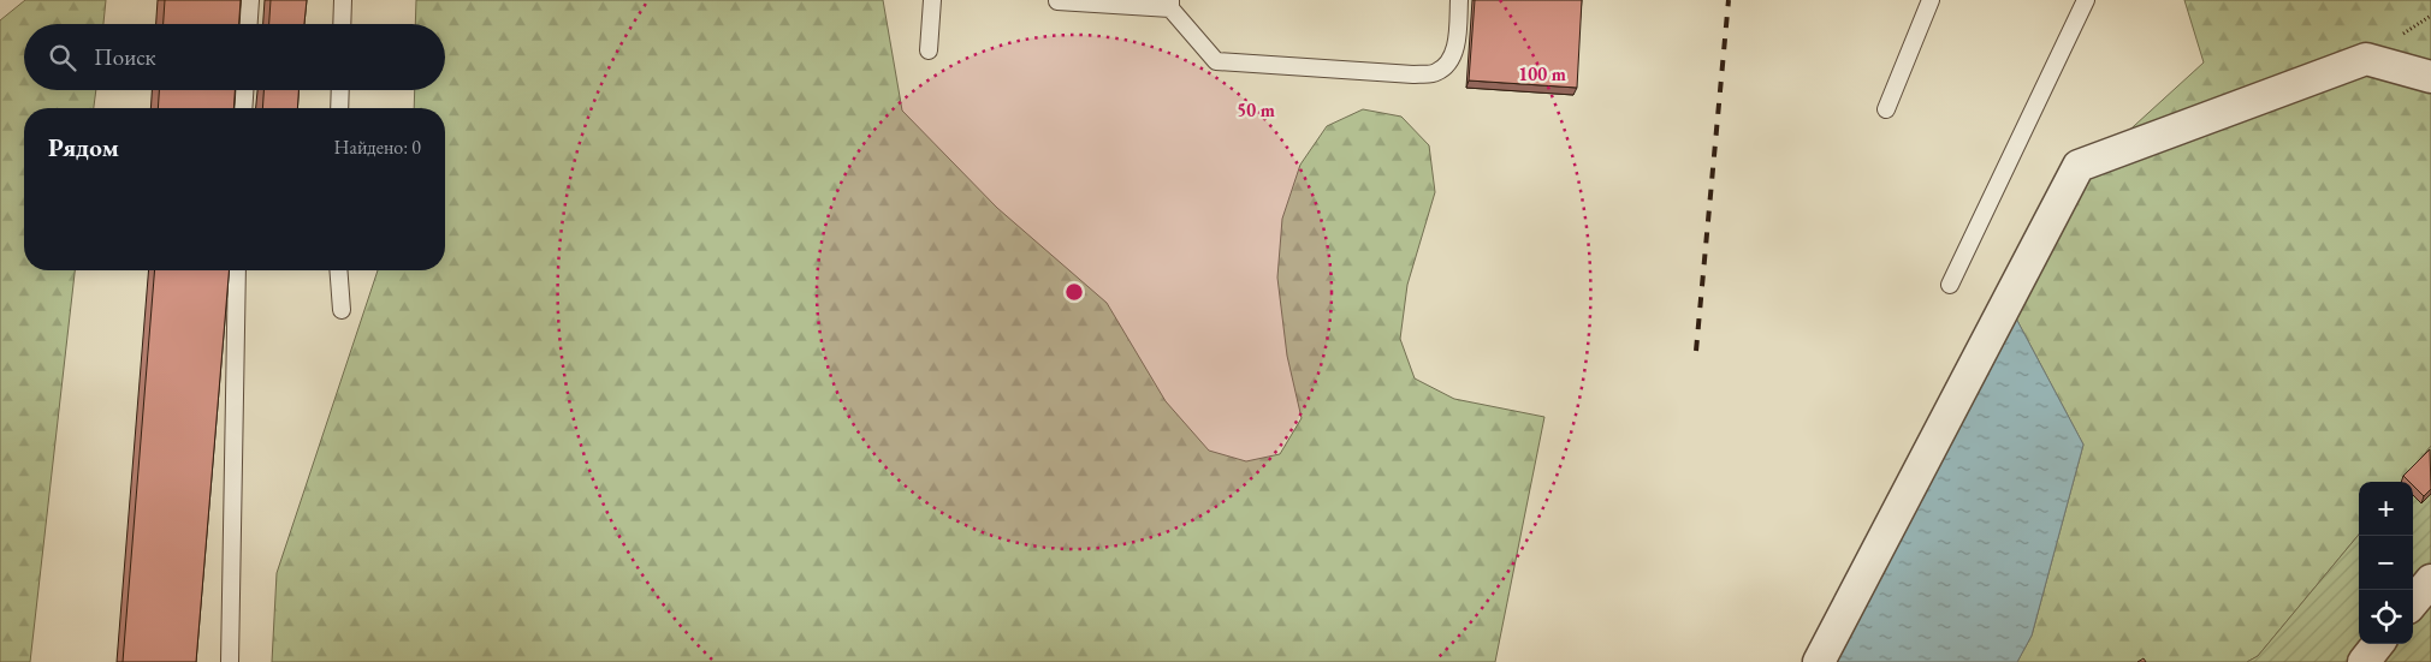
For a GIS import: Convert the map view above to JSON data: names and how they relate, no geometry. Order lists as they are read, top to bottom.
{
  "page": {
    "search": "Поиск",
    "heading": ["Рядом", "Найдено: 0"],
    "map_buttons": ["+", "−"]
  },
  "rings": ["100 m", "50 m"]
}
